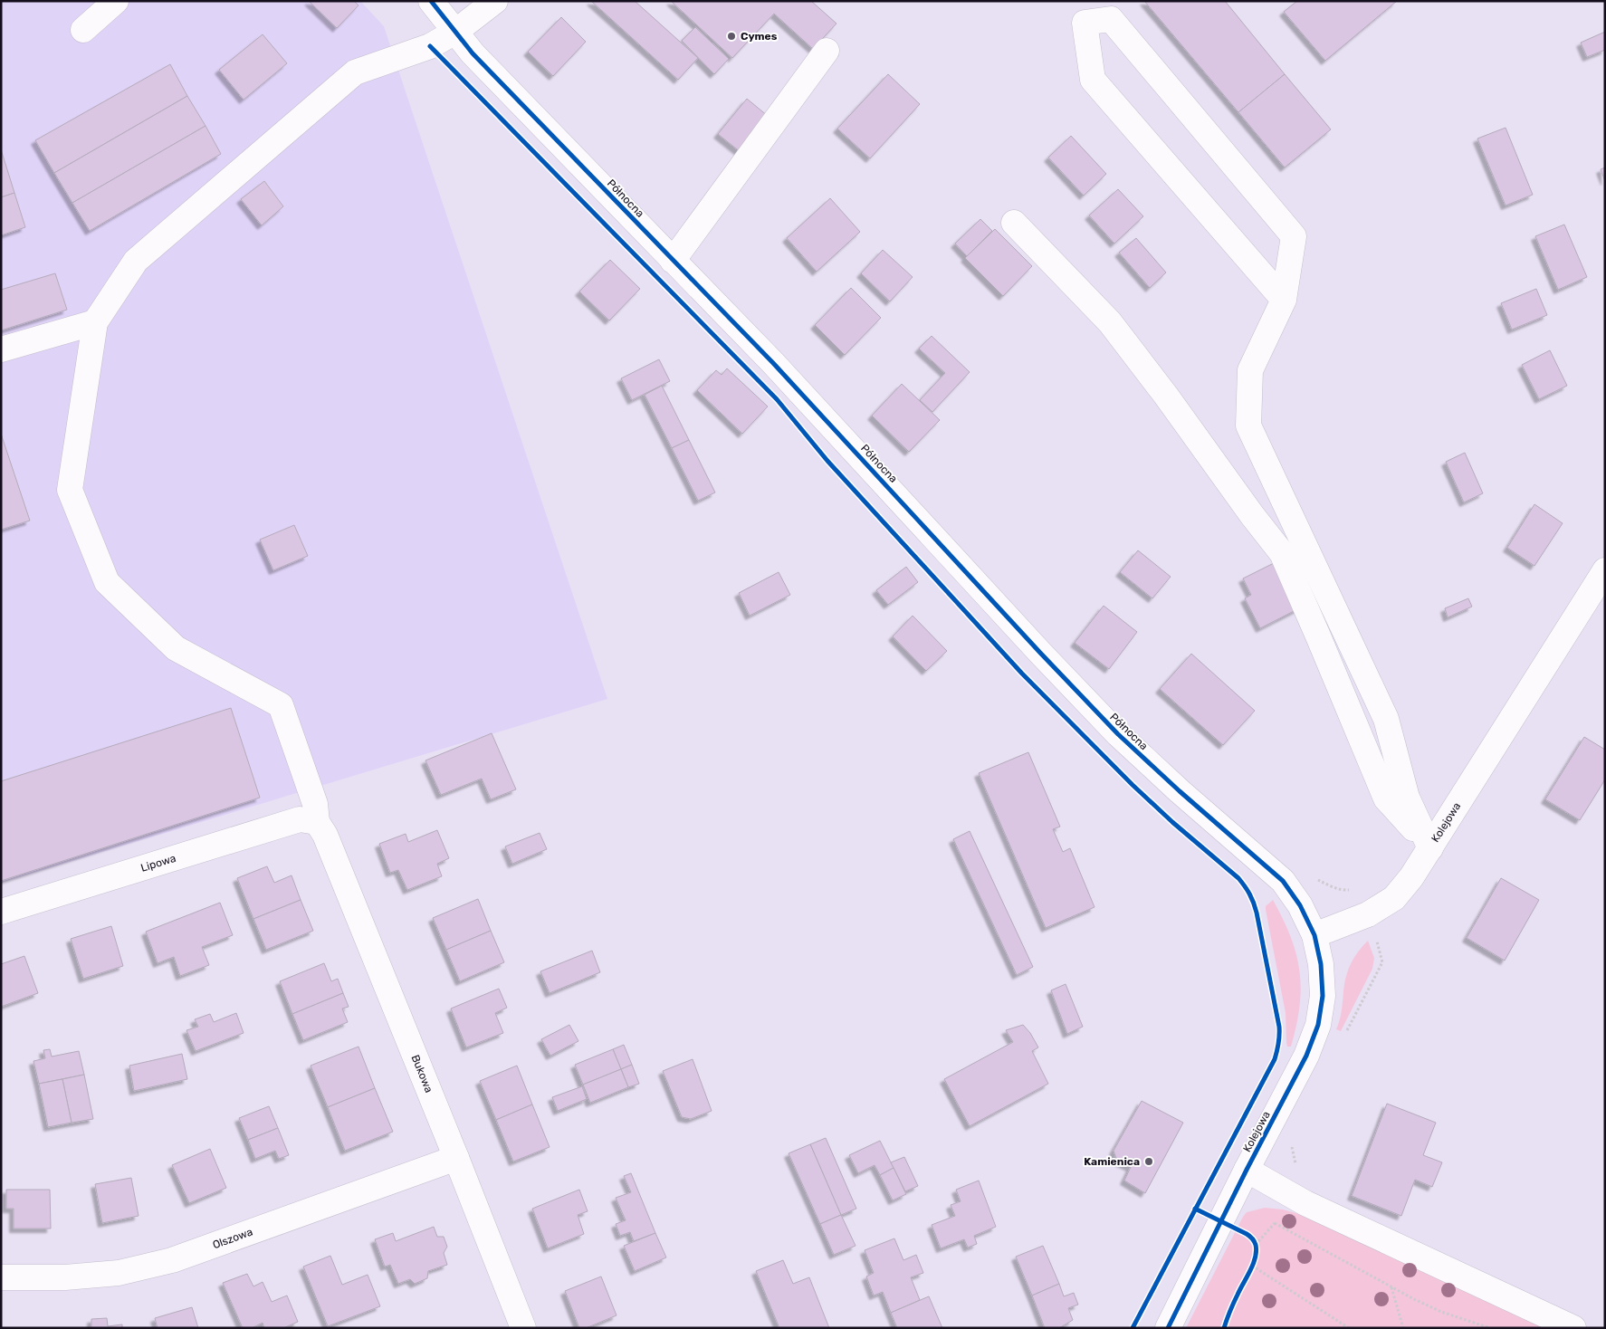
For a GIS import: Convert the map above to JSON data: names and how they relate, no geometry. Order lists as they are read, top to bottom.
{
  "streets": {
    "street": [
      "Północna",
      "Kolejowa",
      "Lipowa",
      "Bukowa",
      "Olszowa"
    ]
  },
  "crossings": [
    ["Północna", "Kolejowa"],
    ["Lipowa", "Bukowa"],
    ["Bukowa", "Olszowa"]
  ],
  "places": ["Cymes", "Kamienica"]
}
